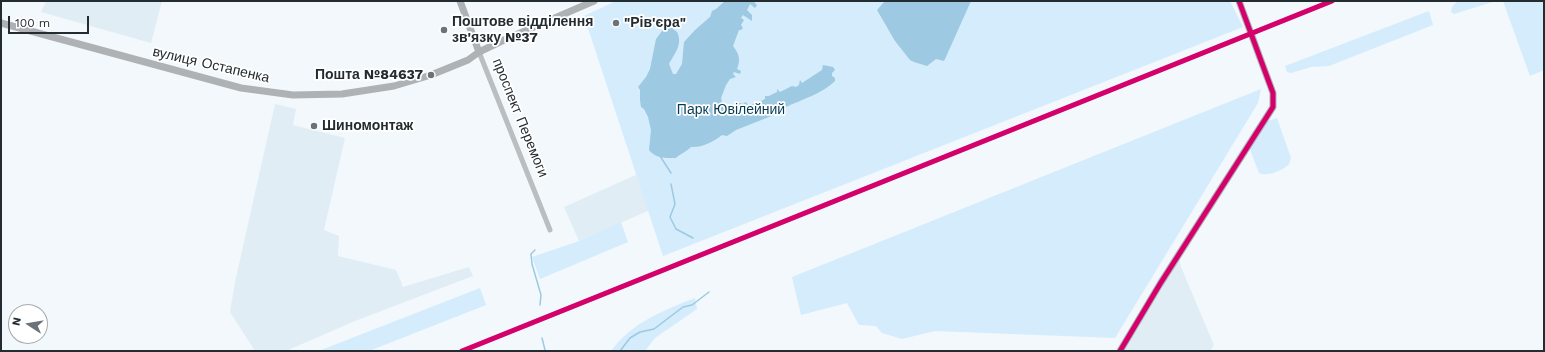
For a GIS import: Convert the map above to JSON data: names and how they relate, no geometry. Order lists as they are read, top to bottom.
{
  "streets": {
    "main road": ["вулиця Остапенка", "проспект Перемоги"]
  },
  "crossings": [
    ["вулиця Остапенка", "проспект Перемоги"]
  ],
  "parks": ["Парк Ювілейний"],
  "places": [
    "\"Рів'єра\"",
    "Поштове відділення зв'язку №37",
    "Пошта №84637",
    "Шиномонтаж"
  ],
  "scale_bar": "100 m",
  "north": "left"
}
